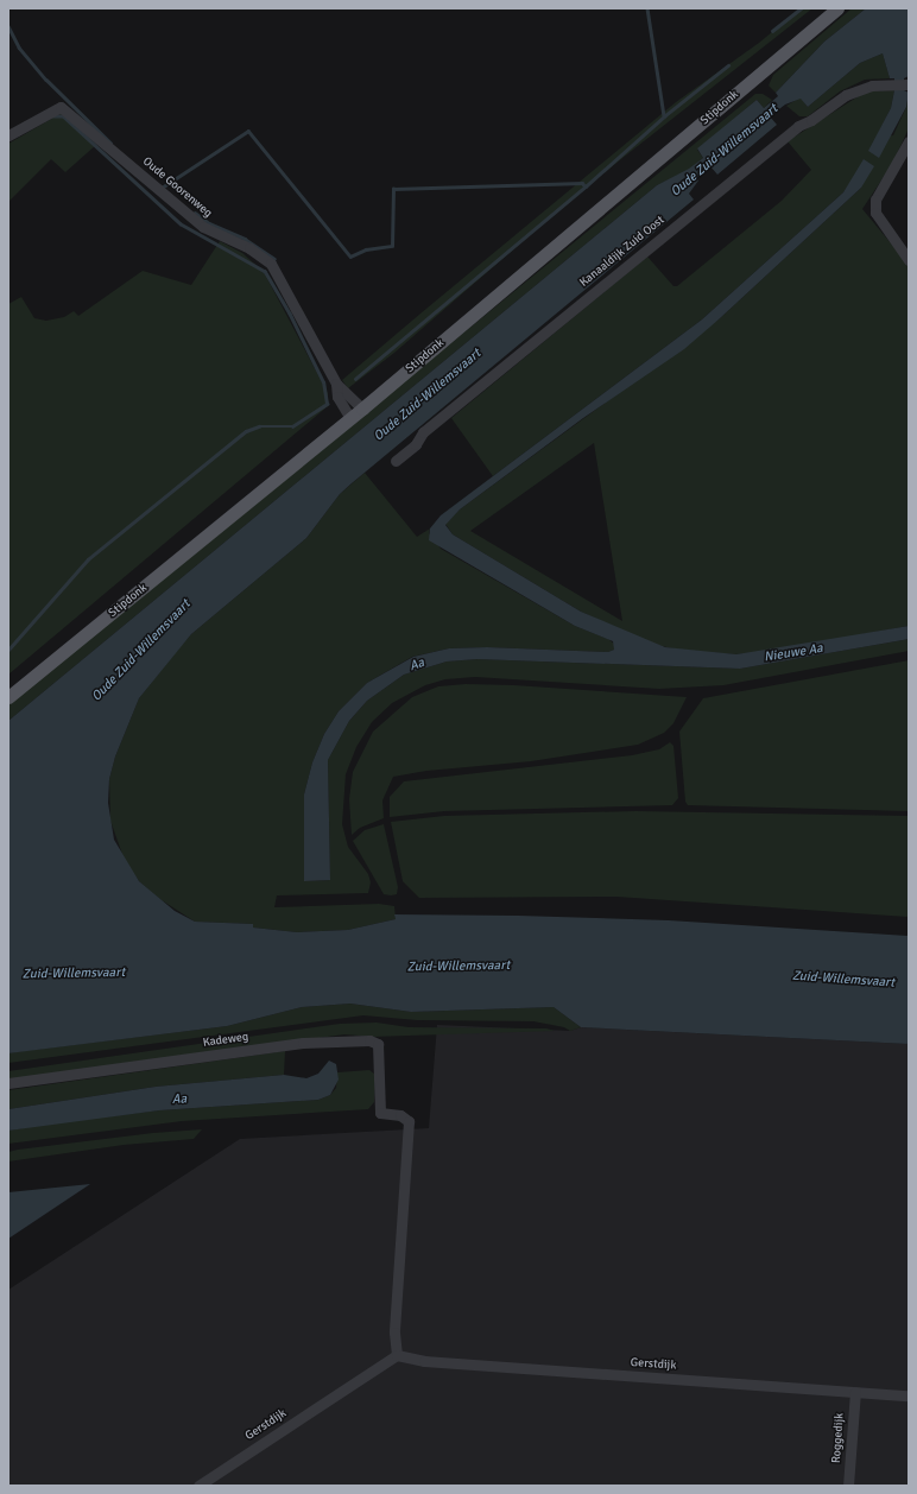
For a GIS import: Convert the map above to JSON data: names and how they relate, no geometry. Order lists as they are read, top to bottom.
{
  "streets": {
    "main road": ["Stipdonk"],
    "street": [
      "Oude Goorenweg",
      "Kanaaldijk Zuid Oost",
      "Kadeweg",
      "Gerstdijk",
      "Roggedijk"
    ]
  },
  "crossings": [
    ["Stipdonk", "Oude Goorenweg"],
    ["Kadeweg", "Gerstdijk"],
    ["Gerstdijk", "Roggedijk"]
  ],
  "water": [
    "Oude Zuid-Willemsvaart",
    "Nieuwe Aa",
    "Aa",
    "Zuid-Willemsvaart"
  ]
}
